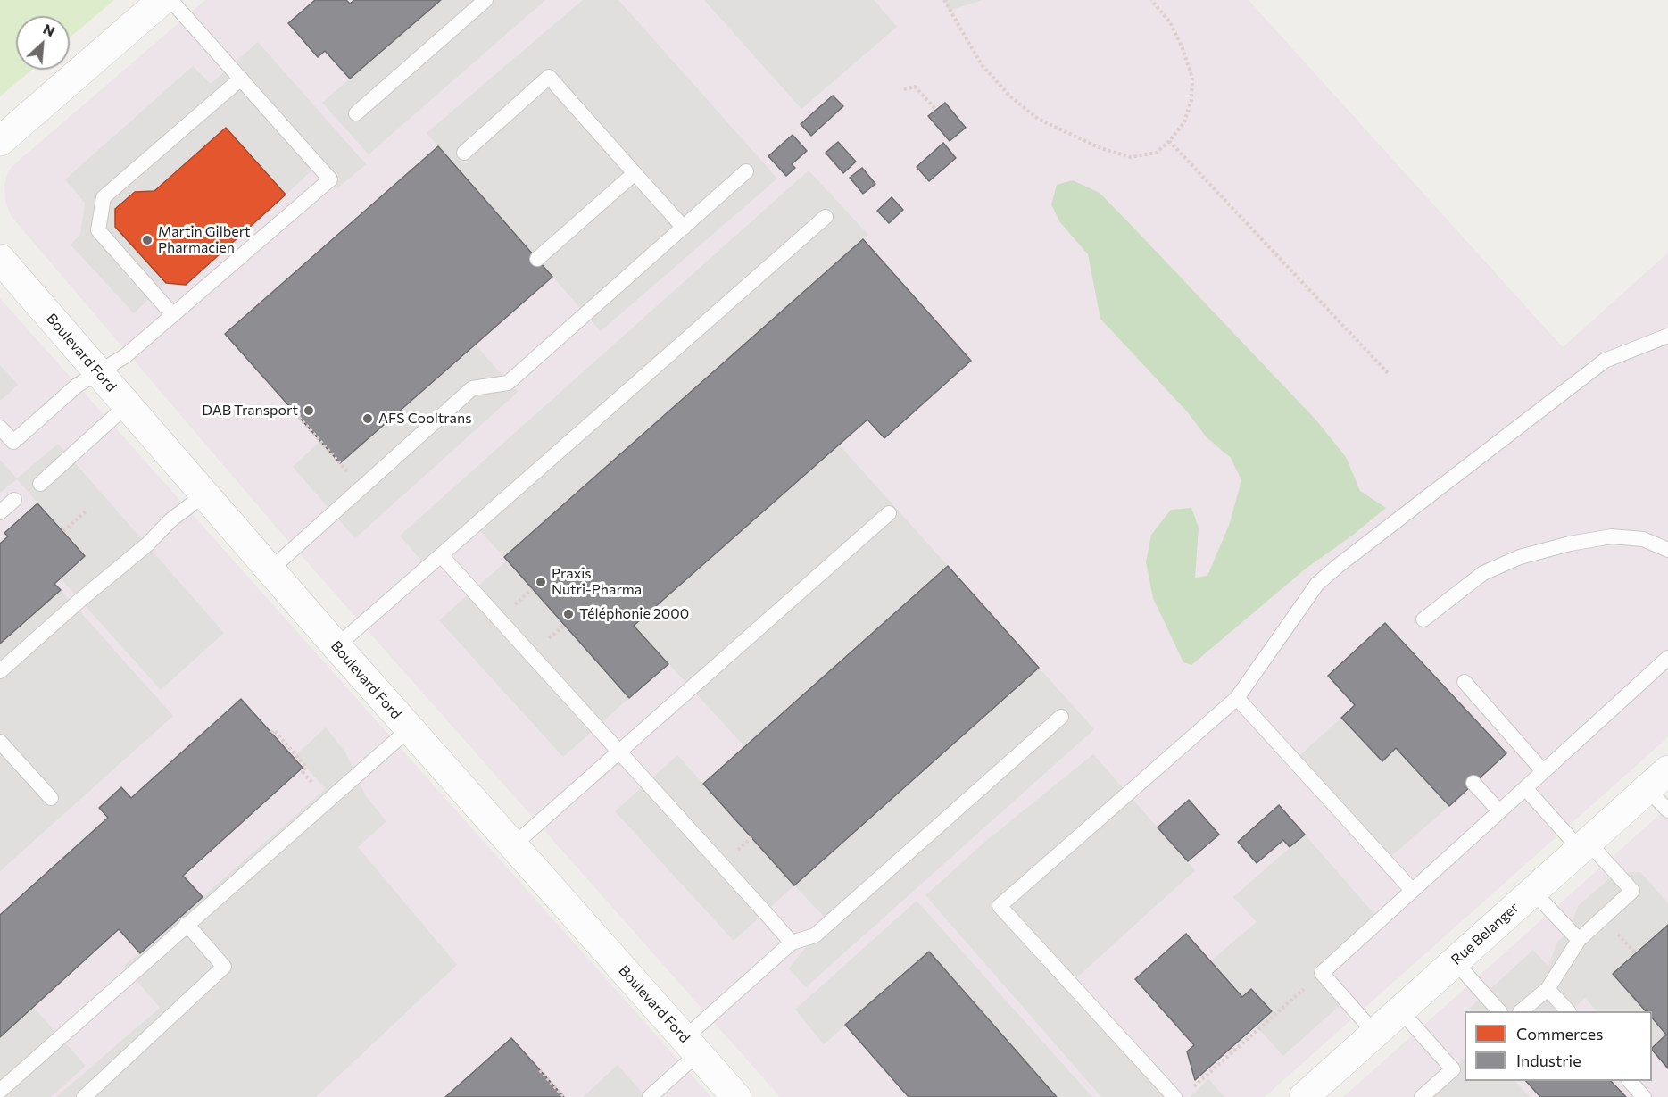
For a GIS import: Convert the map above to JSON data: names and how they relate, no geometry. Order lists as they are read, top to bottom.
{
  "streets": {
    "street": ["Boulevard Ford", "Rue Bélanger"]
  },
  "places": [
    "Martin Gilbert Pharmacien",
    "DAB Transport",
    "AFS Cooltrans",
    "Praxis Nutri-Pharma",
    "Téléphonie 2000"
  ],
  "legend": ["Commerces", "Industrie"],
  "north": "top right"
}
